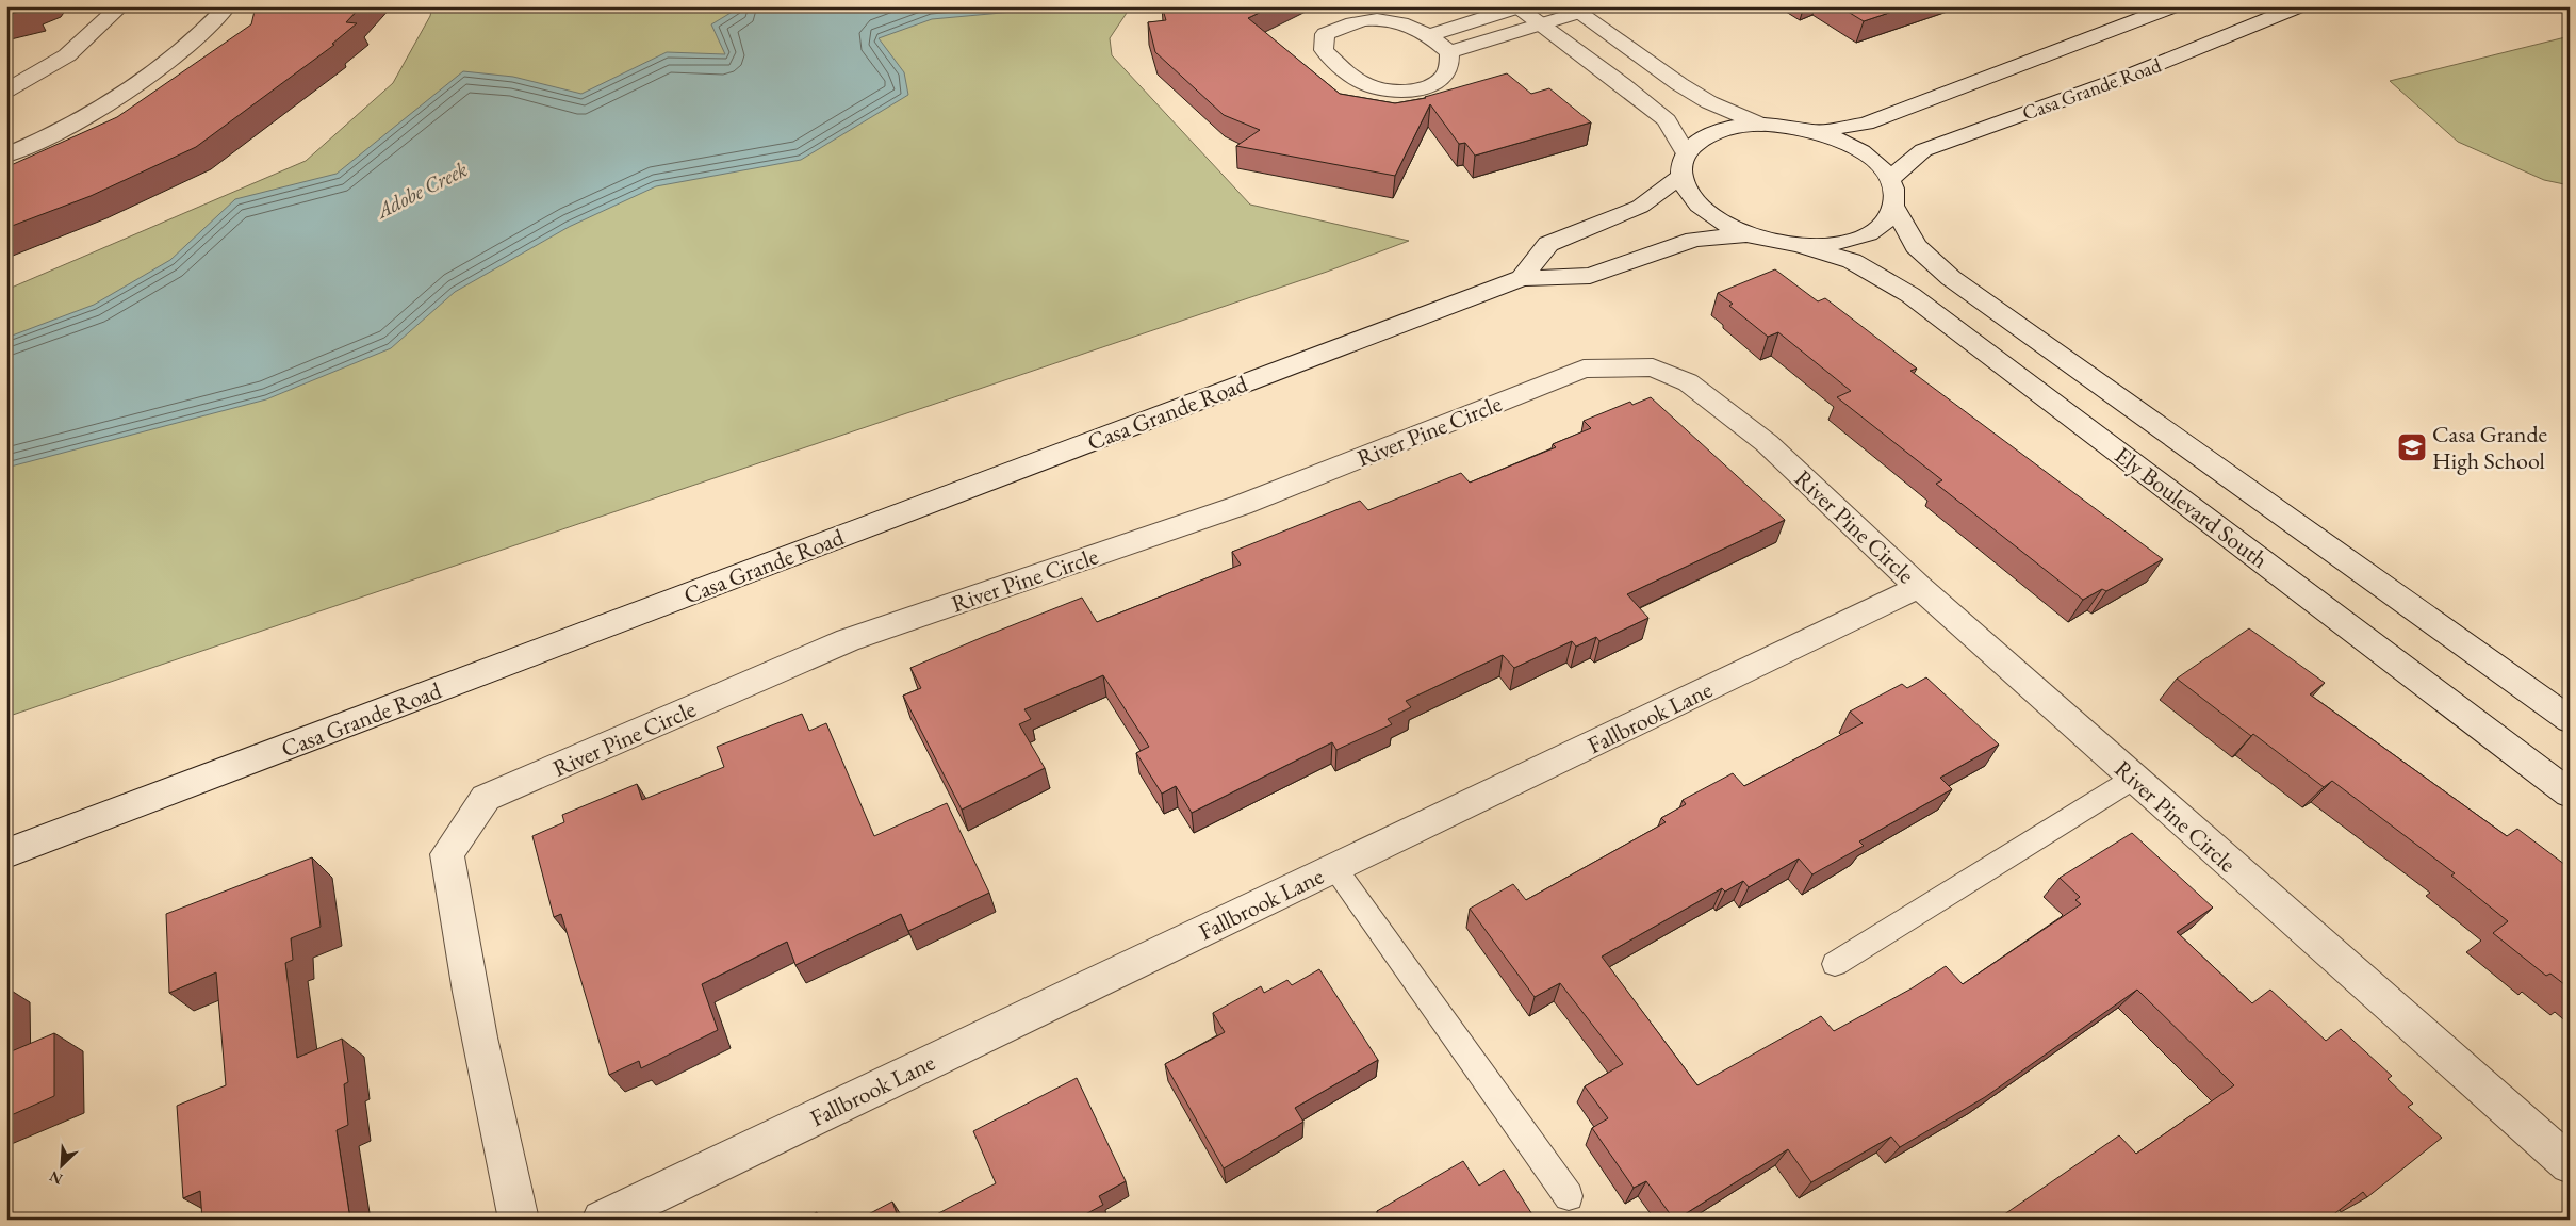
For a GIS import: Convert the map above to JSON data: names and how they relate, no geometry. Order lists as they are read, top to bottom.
{
  "streets": {
    "main road": [
      "Casa Grande Road",
      "River Pine Circle",
      "Ely Boulevard South",
      "Fallbrook Lane"
    ]
  },
  "crossings": [
    ["River Pine Circle", "Fallbrook Lane"]
  ],
  "water": ["Adobe Creek"],
  "places": {
    "school or university": ["Casa Grande High School"]
  },
  "north": "bottom left"
}
